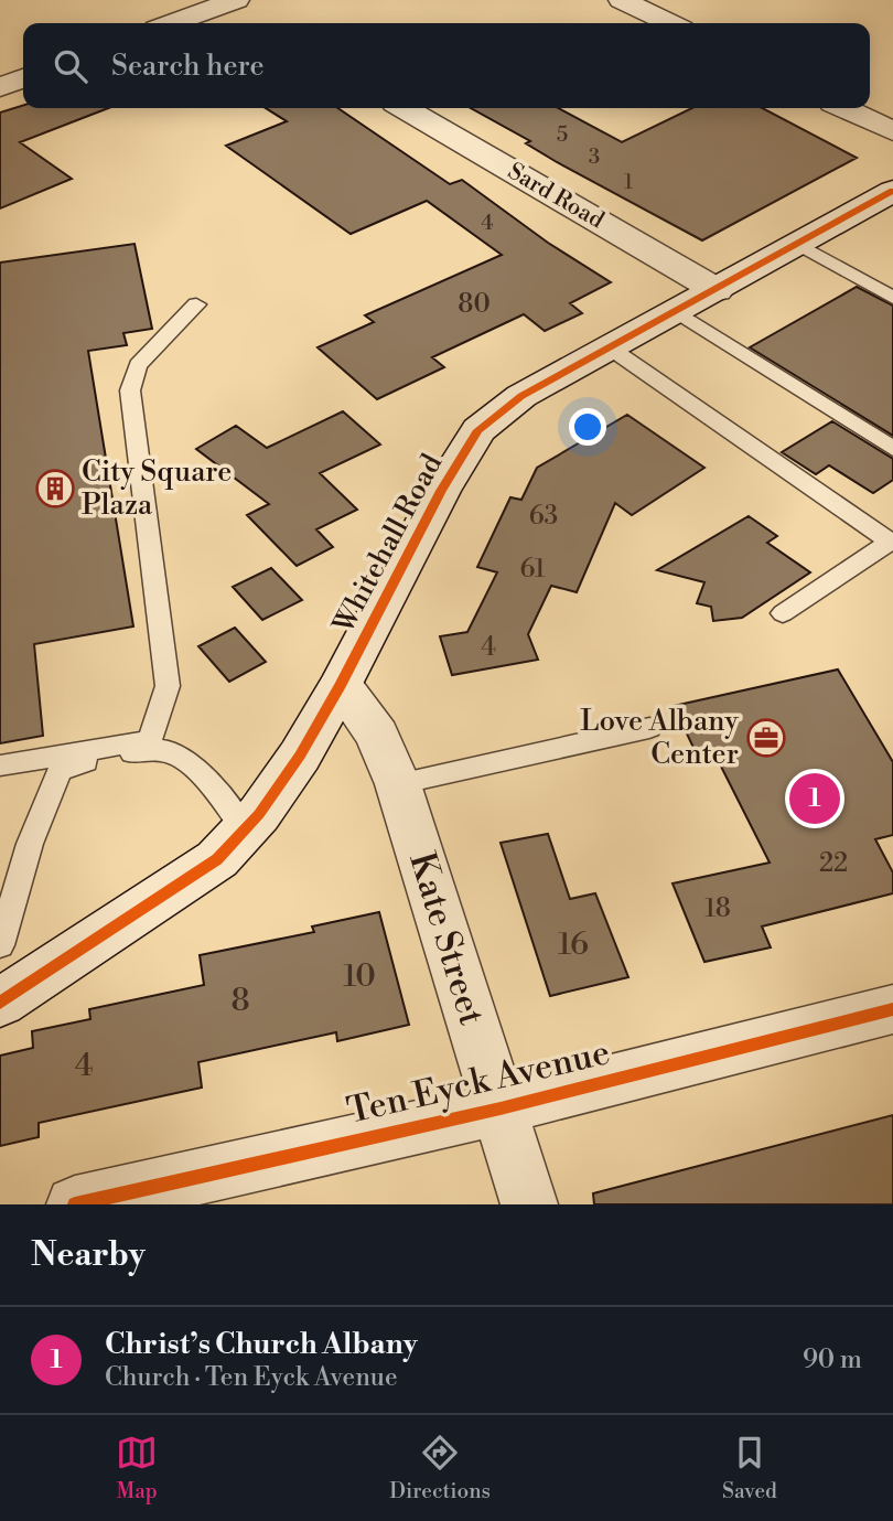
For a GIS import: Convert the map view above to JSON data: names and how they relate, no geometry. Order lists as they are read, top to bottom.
{
  "streets": {
    "street": [
      "Sard Road",
      "Whitehall Road",
      "Kate Street",
      "Ten Eyck Avenue"
    ]
  },
  "crossings": [
    ["Sard Road", "Whitehall Road"],
    ["Whitehall Road", "Kate Street"],
    ["Kate Street", "Ten Eyck Avenue"]
  ],
  "places": {
    "building": ["City Square Plaza"],
    "office": ["Love Albany Center"]
  },
  "house_numbers": [
    "5",
    "3",
    "1",
    "4",
    "80",
    "63",
    "61",
    "4",
    "22",
    "18",
    "16",
    "10",
    "8",
    "4"
  ],
  "page": {
    "search": "Search here",
    "pins": "1",
    "heading": "Nearby",
    "list": [
      {
        "mark": "1",
        "name": "Christ’s Church Albany",
        "note": "Church · Ten Eyck Avenue",
        "value": "90 m"
      }
    ],
    "nav": ["Map", "Directions", "Saved"]
  }
}
